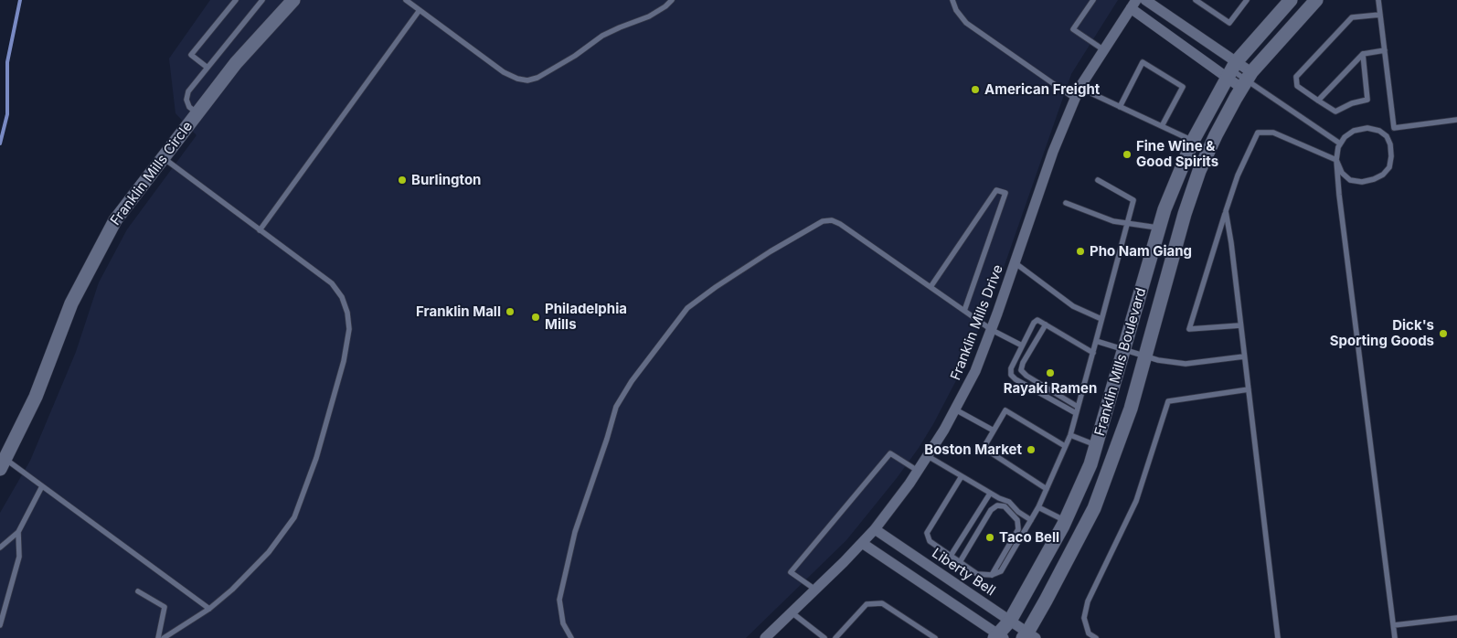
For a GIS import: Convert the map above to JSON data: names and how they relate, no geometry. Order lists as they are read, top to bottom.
{
  "streets": {
    "street": [
      "Franklin Mills Circle",
      "Franklin Mills Drive",
      "Franklin Mills Boulevard",
      "Liberty Bell"
    ]
  },
  "crossings": [
    ["Franklin Mills Drive", "Liberty Bell"],
    ["Franklin Mills Boulevard", "Liberty Bell"]
  ],
  "places": [
    "American Freight",
    "Fine Wine & Good Spirits",
    "Burlington",
    "Pho Nam Giang",
    "Franklin Mall",
    "Philadelphia Mills",
    "Dick's Sporting Goods",
    "Rayaki Ramen",
    "Boston Market",
    "Taco Bell"
  ]
}
